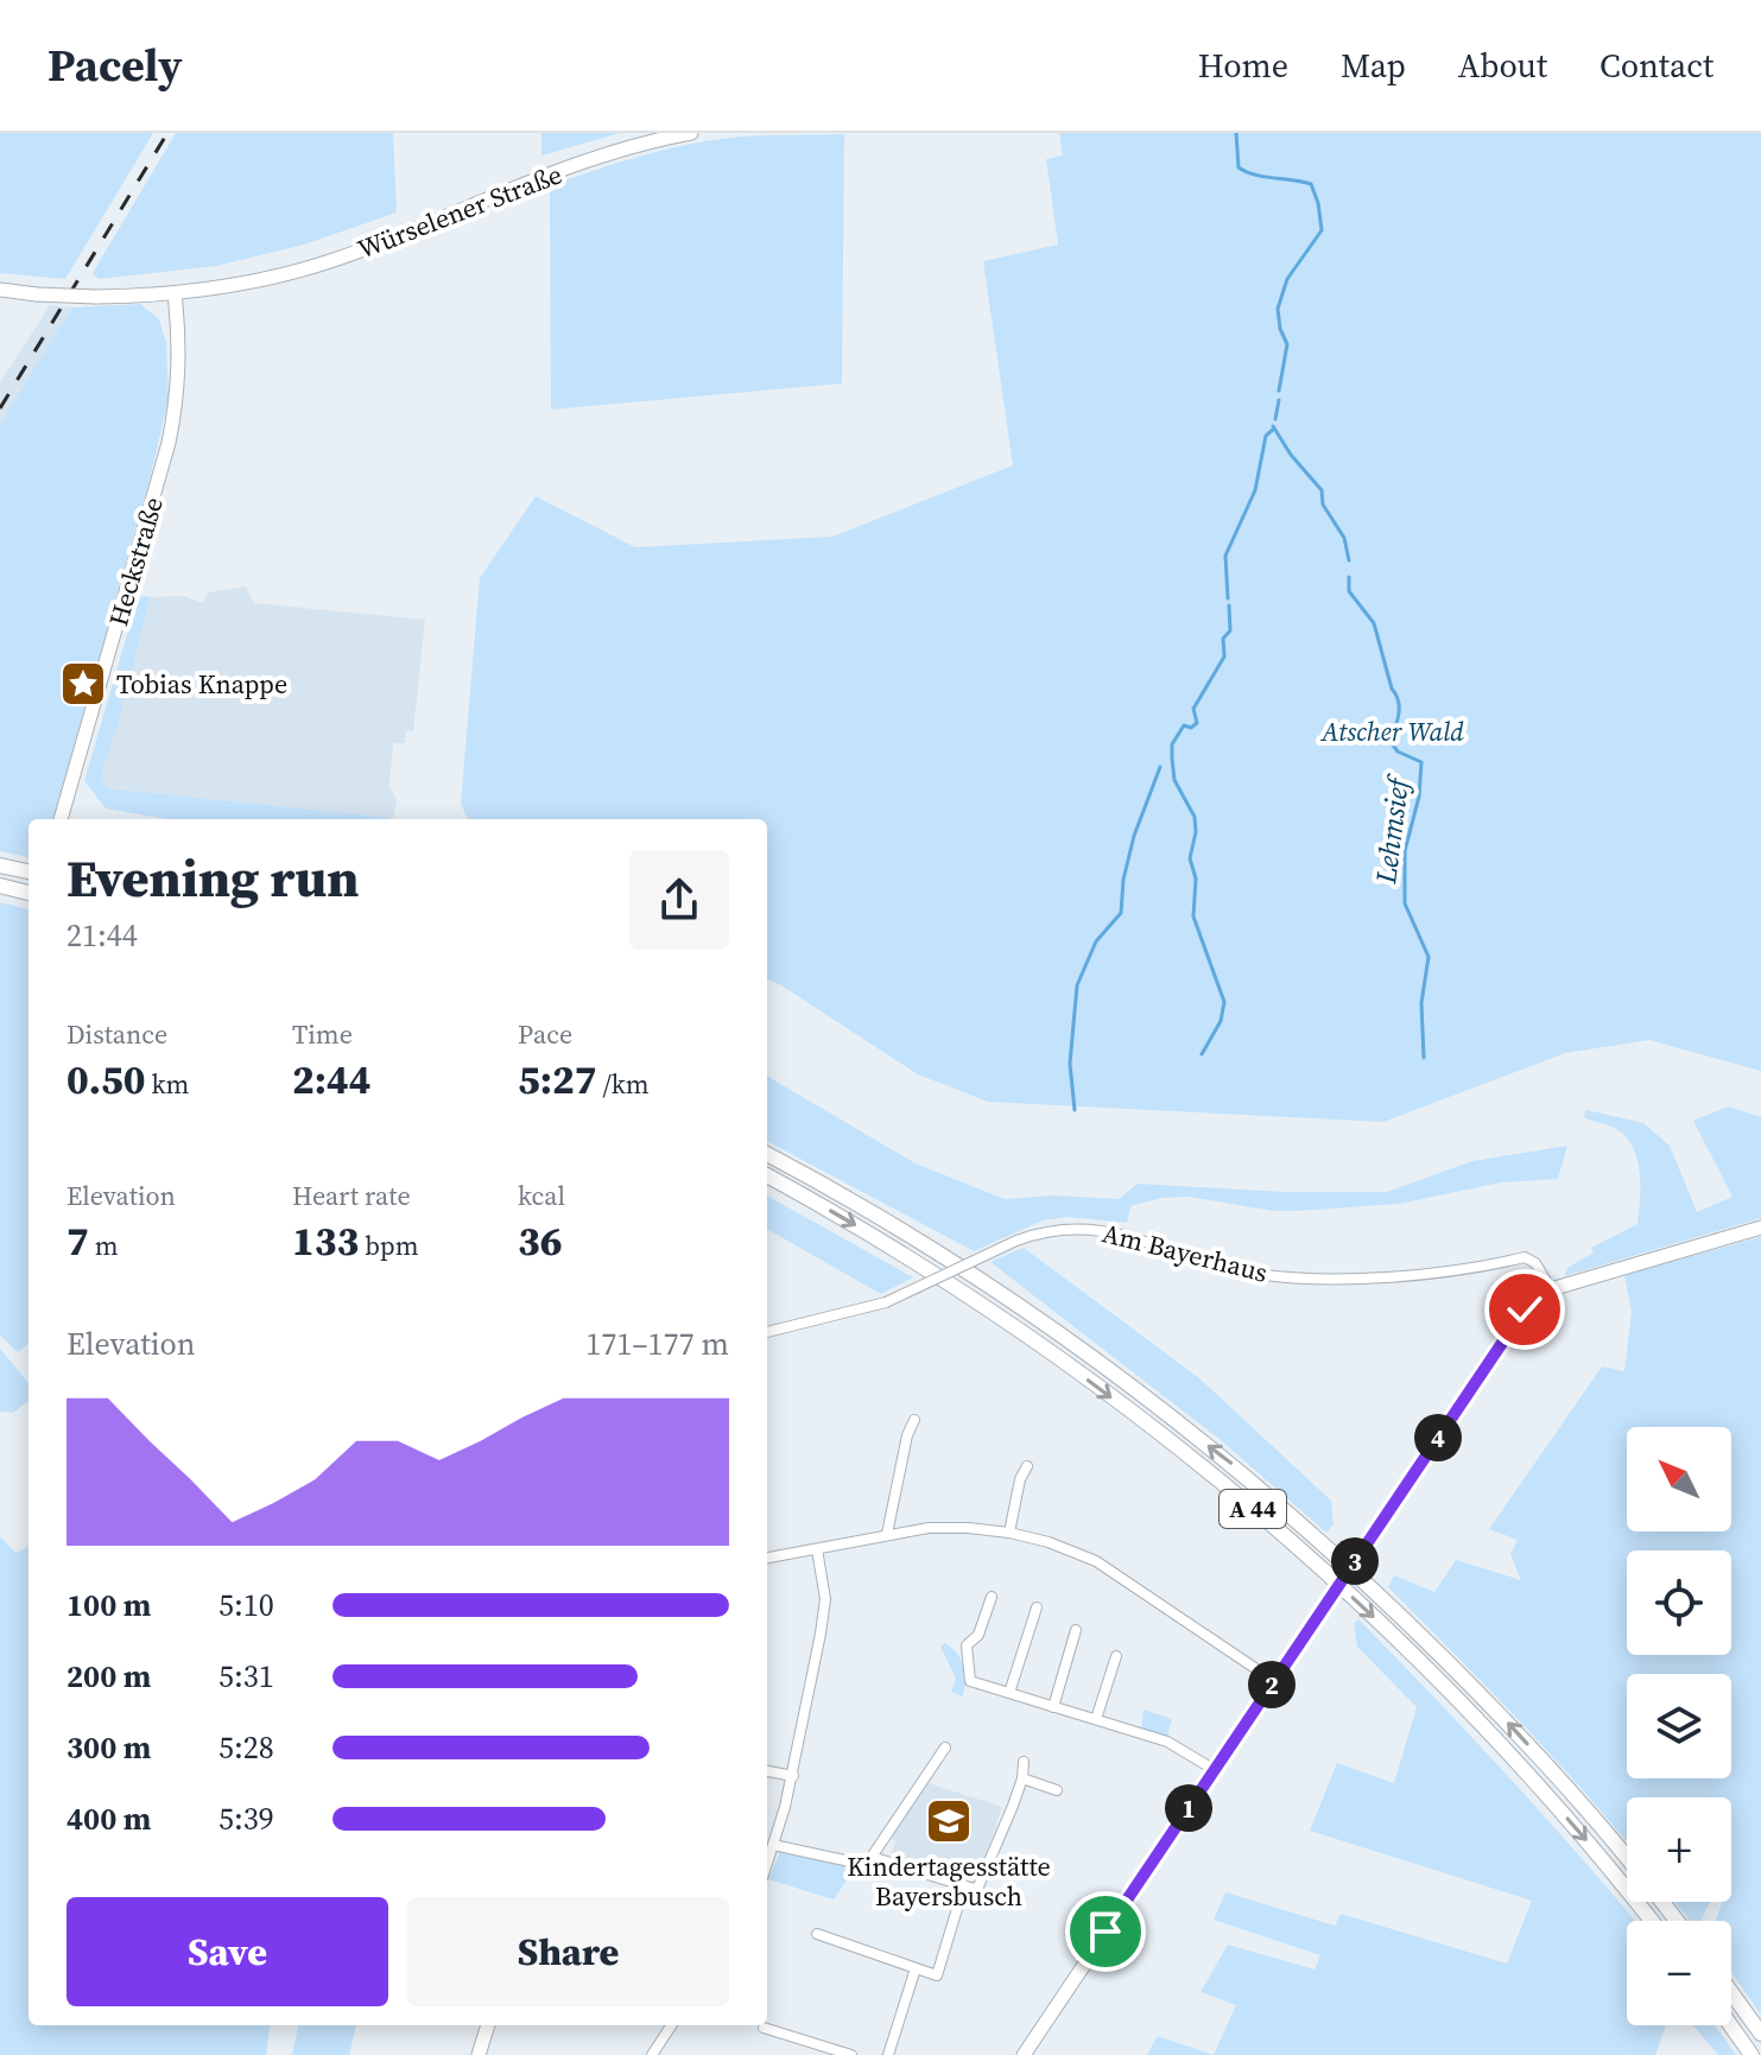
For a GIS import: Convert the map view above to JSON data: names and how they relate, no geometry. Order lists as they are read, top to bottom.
{
  "streets": {
    "highway": ["A 44"],
    "main road": ["Würselener Straße", "Heckstraße"],
    "street": ["Am Bayerhaus"]
  },
  "crossings": [
    ["Würselener Straße", "Heckstraße"]
  ],
  "water": ["Lehmsief"],
  "parks": ["Atscher Wald"],
  "places": {
    "place": ["Tobias Knappe"],
    "school or university": ["Kindertagesstätte Bayersbusch"]
  },
  "north": "top left",
  "page": {
    "header": "Pacely",
    "nav": [
      "Home",
      "Map",
      "About",
      "Contact"
    ],
    "heading": ["Evening run", "21:44"],
    "stats": [
      ["Distance", "0.50 km"],
      ["Time", "2:44"],
      ["Pace", "5:27 /km"],
      ["Elevation", "7 m"],
      ["Heart rate", "133 bpm"],
      ["kcal", "36"]
    ],
    "chart": ["Elevation", "171–177 m"],
    "pins": [
      "4",
      "3",
      "2",
      "1"
    ],
    "map_buttons": ["+", "−"],
    "list": [
      {
        "name": "100 m",
        "note": "5:10"
      },
      {
        "name": "200 m",
        "note": "5:31"
      },
      {
        "name": "300 m",
        "note": "5:28"
      },
      {
        "name": "400 m",
        "note": "5:39"
      }
    ],
    "buttons": ["Save", "Share"]
  }
}
